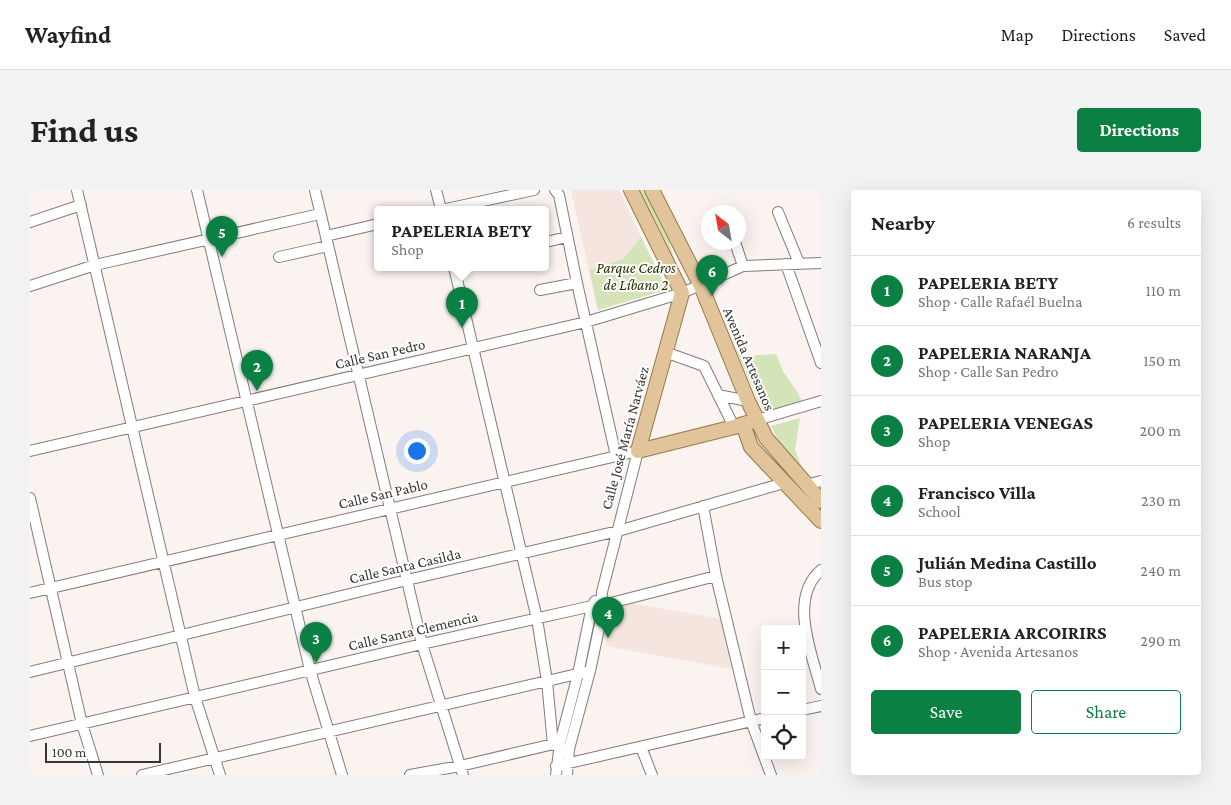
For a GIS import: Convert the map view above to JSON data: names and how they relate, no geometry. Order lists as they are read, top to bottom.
{
  "streets": {
    "main road": ["Avenida Artesanos", "Calle José María Narváez", "Calle San Pablo"],
    "street": ["Calle San Pedro", "Calle Santa Casilda", "Calle Santa Clemencia"]
  },
  "crossings": [
    ["Calle San Pedro", "Avenida Artesanos"],
    ["Calle San Pedro", "Calle José María Narváez"],
    ["Avenida Artesanos", "Calle San Pablo"],
    ["Calle José María Narváez", "Calle San Pablo"],
    ["Calle José María Narváez", "Calle Santa Casilda"],
    ["Calle José María Narváez", "Calle Santa Clemencia"]
  ],
  "parks": ["Parque Cedros de Líbano 2"],
  "scale_bar": "100 m",
  "north": "top left",
  "page": {
    "header": "Wayfind",
    "nav": ["Map", "Directions", "Saved"],
    "buttons": [
      "Directions",
      ["Save", "Share"]
    ],
    "title": "Find us",
    "heading": ["Nearby", "6 results"],
    "popup": ["PAPELERIA BETY", "Shop"],
    "pins": [
      "5",
      "6",
      "1",
      "2",
      "4",
      "3"
    ],
    "list": [
      {
        "mark": "1",
        "name": "PAPELERIA BETY",
        "note": "Shop · Calle Rafaél Buelna",
        "value": "110 m"
      },
      {
        "mark": "2",
        "name": "PAPELERIA NARANJA",
        "note": "Shop · Calle San Pedro",
        "value": "150 m"
      },
      {
        "mark": "3",
        "name": "PAPELERIA VENEGAS",
        "note": "Shop",
        "value": "200 m"
      },
      {
        "mark": "4",
        "name": "Francisco Villa",
        "note": "School",
        "value": "230 m"
      },
      {
        "mark": "5",
        "name": "Julián Medina Castillo",
        "note": "Bus stop",
        "value": "240 m"
      },
      {
        "mark": "6",
        "name": "PAPELERIA ARCOIRIRS",
        "note": "Shop · Avenida Artesanos",
        "value": "290 m"
      }
    ],
    "map_buttons": ["+", "−"],
    "scale": "100 m"
  }
}
